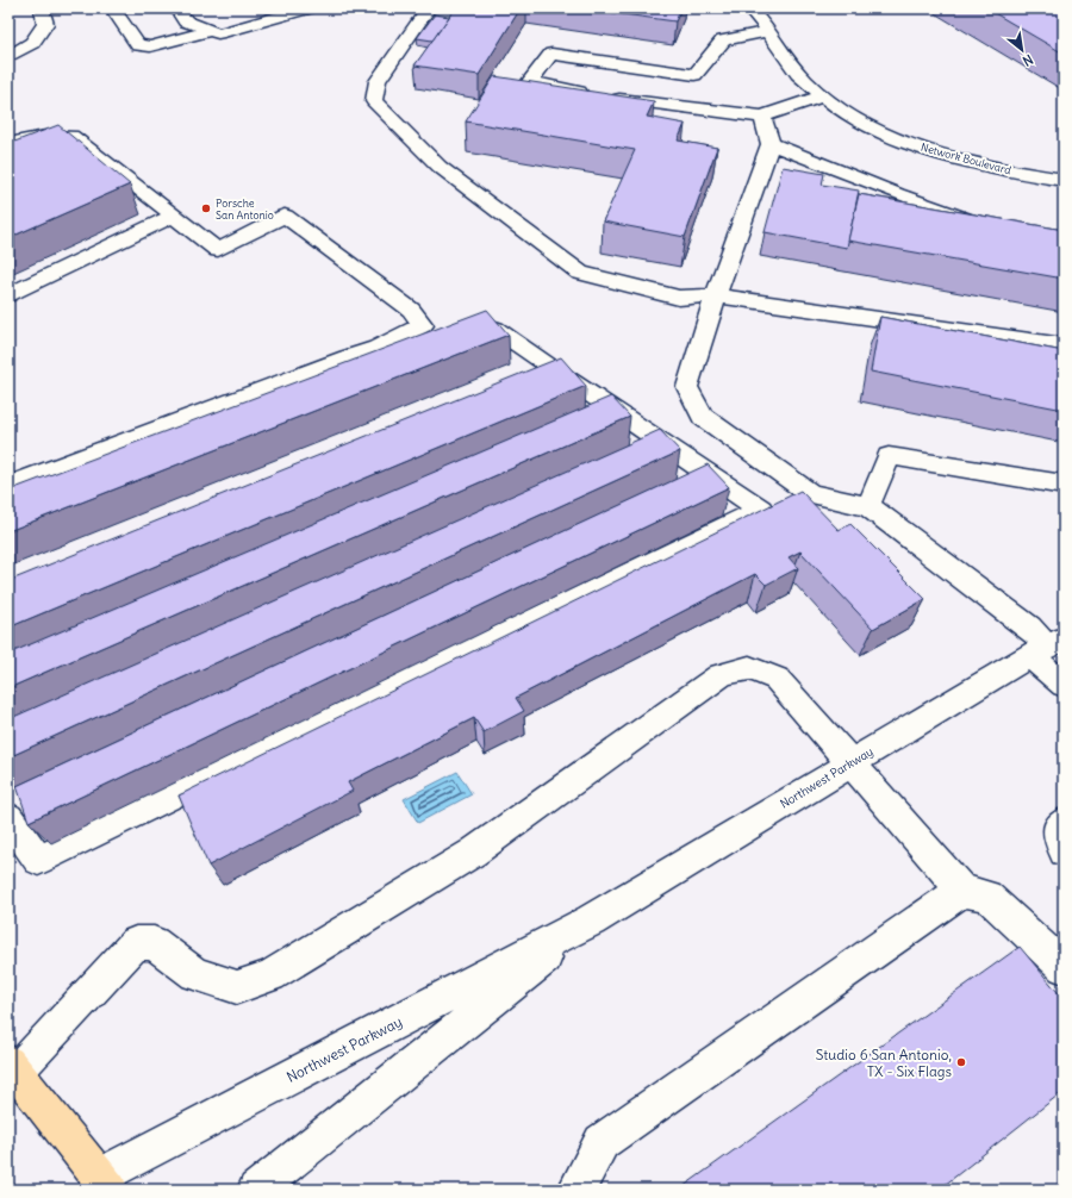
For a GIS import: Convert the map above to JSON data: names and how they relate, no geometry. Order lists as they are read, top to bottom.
{
  "streets": {
    "street": ["Network Boulevard", "Northwest Parkway"]
  },
  "places": ["Porsche San Antonio", "Studio 6 San Antonio, TX - Six Flags"],
  "north": "bottom right"
}
